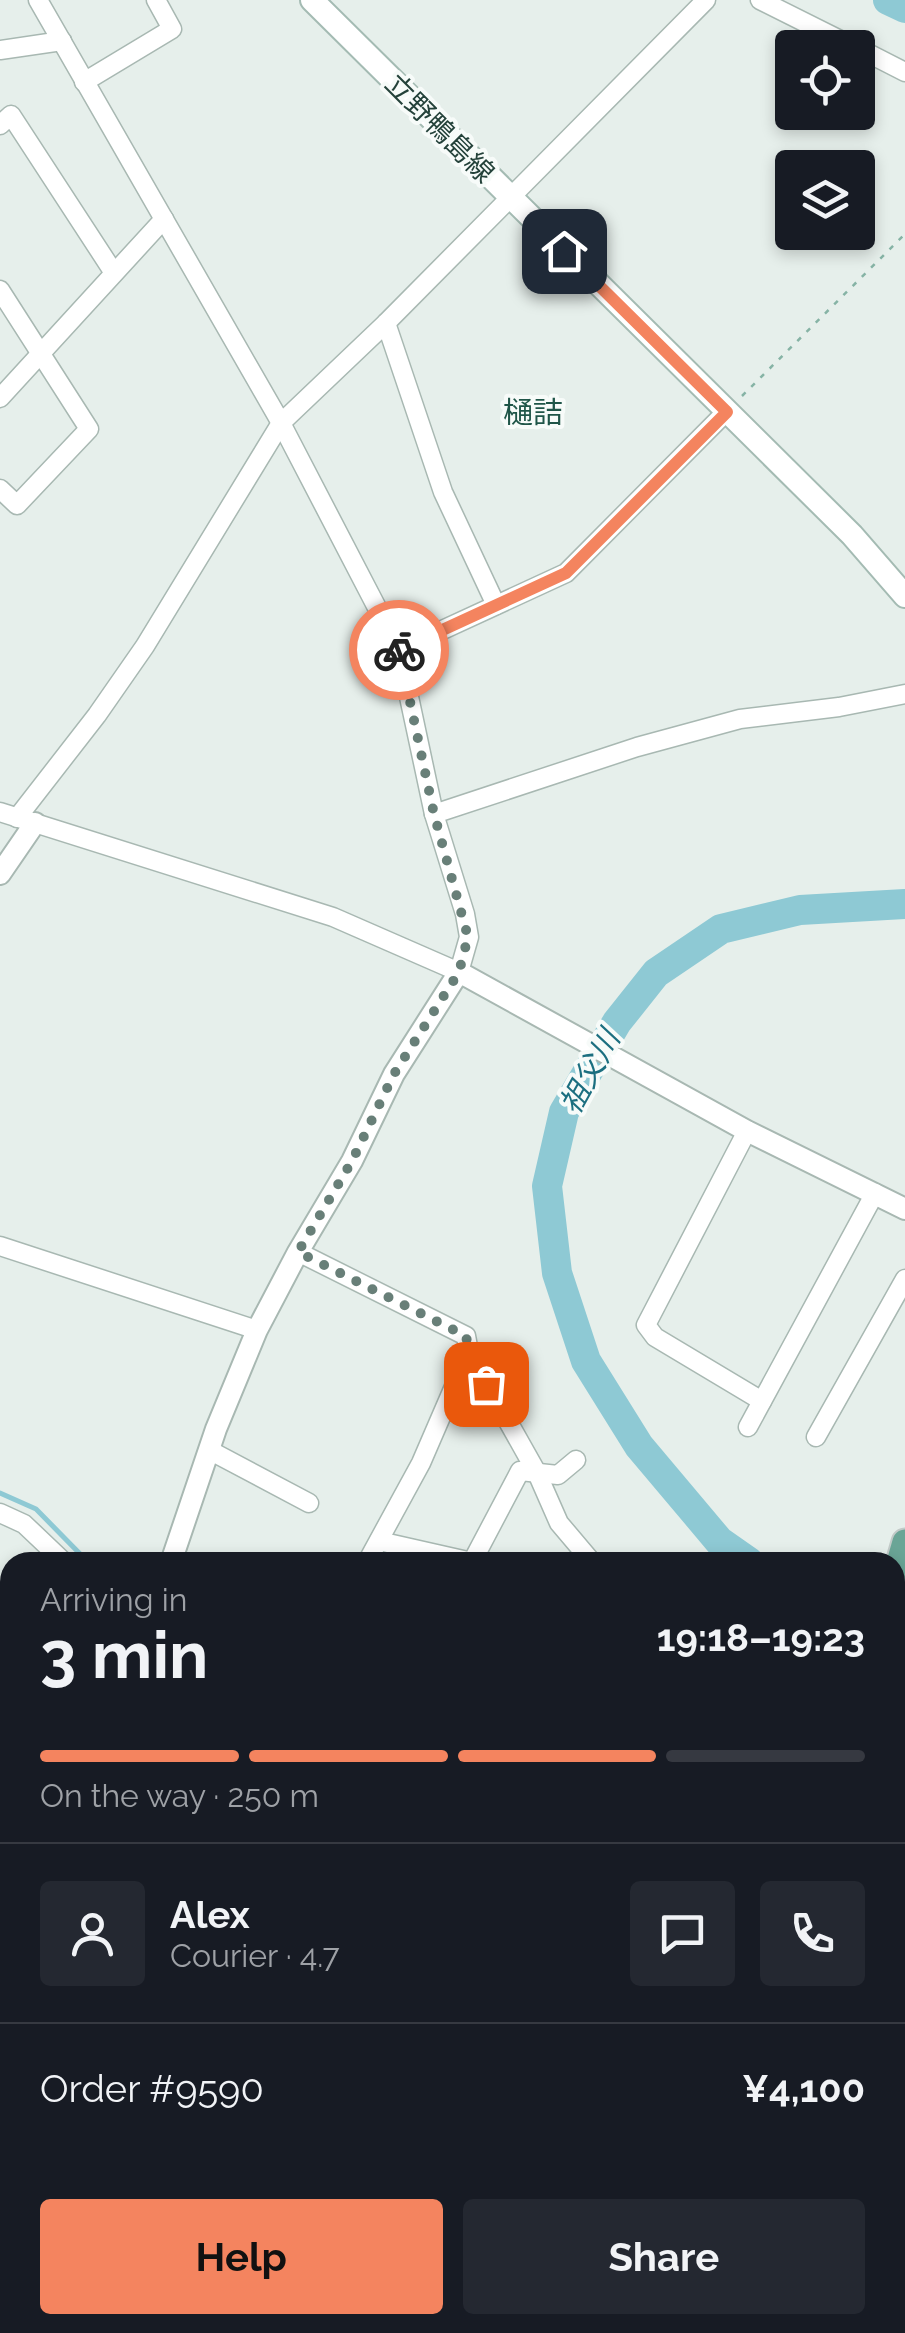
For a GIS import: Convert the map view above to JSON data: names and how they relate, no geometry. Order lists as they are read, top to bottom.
{
  "streets": {
    "main road": ["立野鴨島線"]
  },
  "districts": ["樋詰"],
  "water": ["祖父川"],
  "page": {
    "heading": ["3 min", "Arriving in", "19:18–19:23"],
    "panel": [
      "Alex",
      "Courier · 4.7",
      "Order #9590",
      "¥4,100"
    ],
    "bar": "On the way · 250 m",
    "buttons": ["Help", "Share"]
  }
}
